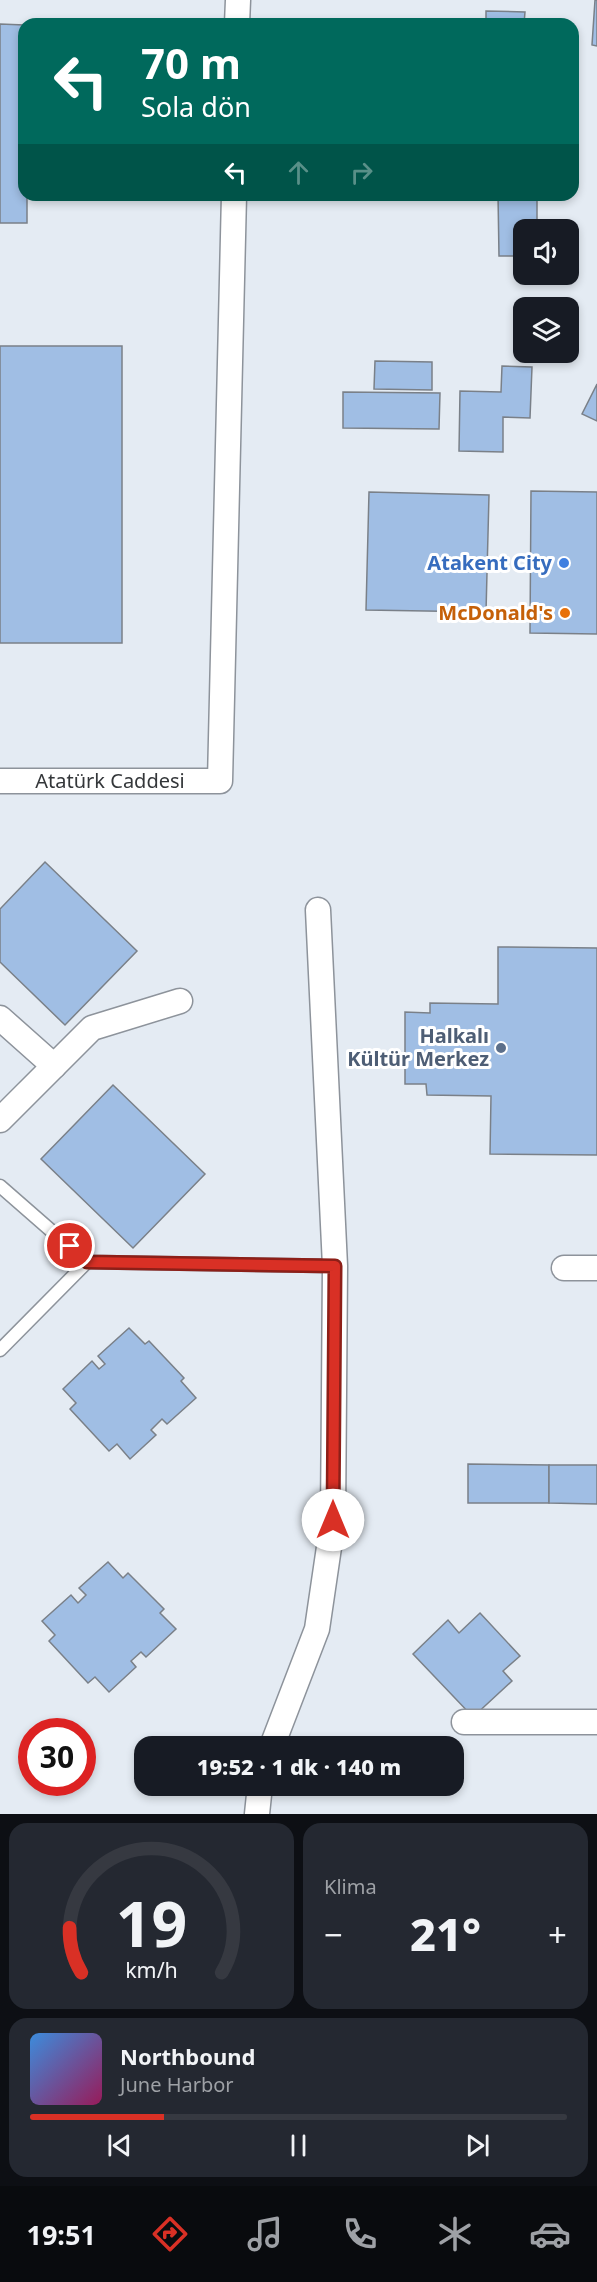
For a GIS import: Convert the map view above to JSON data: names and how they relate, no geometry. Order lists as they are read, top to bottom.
{
  "streets": {
    "street": ["Atatürk Caddesi"]
  },
  "places": ["Atakent City", "McDonald's", "Halkalı Kültür Merkez"],
  "page": {
    "turn": ["70 m", "Sola dön"],
    "limit": "30",
    "trip": "19:52 · 1 dk · 140 m",
    "tile": "Klima",
    "heat": ["−", "21°", "+"],
    "song": ["Northbound", "June Harbor"],
    "tabs": "19:51",
    "gauge": ["19", "km/h"]
  }
}
